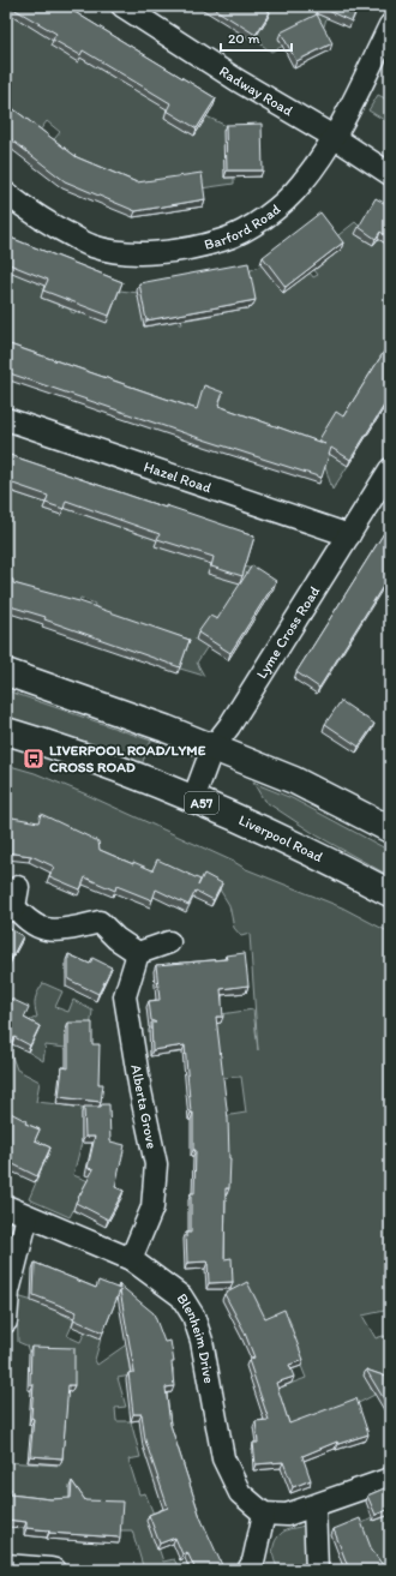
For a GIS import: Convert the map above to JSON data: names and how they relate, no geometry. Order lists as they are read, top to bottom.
{
  "streets": {
    "highway": ["A57", "Liverpool Road"],
    "street": [
      "Radway Road",
      "Barford Road",
      "Hazel Road",
      "Lyme Cross Road",
      "Alberta Grove",
      "Blenheim Drive"
    ]
  },
  "crossings": [
    ["Radway Road", "Barford Road"],
    ["Hazel Road", "Lyme Cross Road"],
    ["Lyme Cross Road", "Liverpool Road"],
    ["Alberta Grove", "Blenheim Drive"]
  ],
  "places": {
    "bus stop": ["LIVERPOOL ROAD/LYME CROSS ROAD"]
  },
  "scale_bar": "20 m"
}
